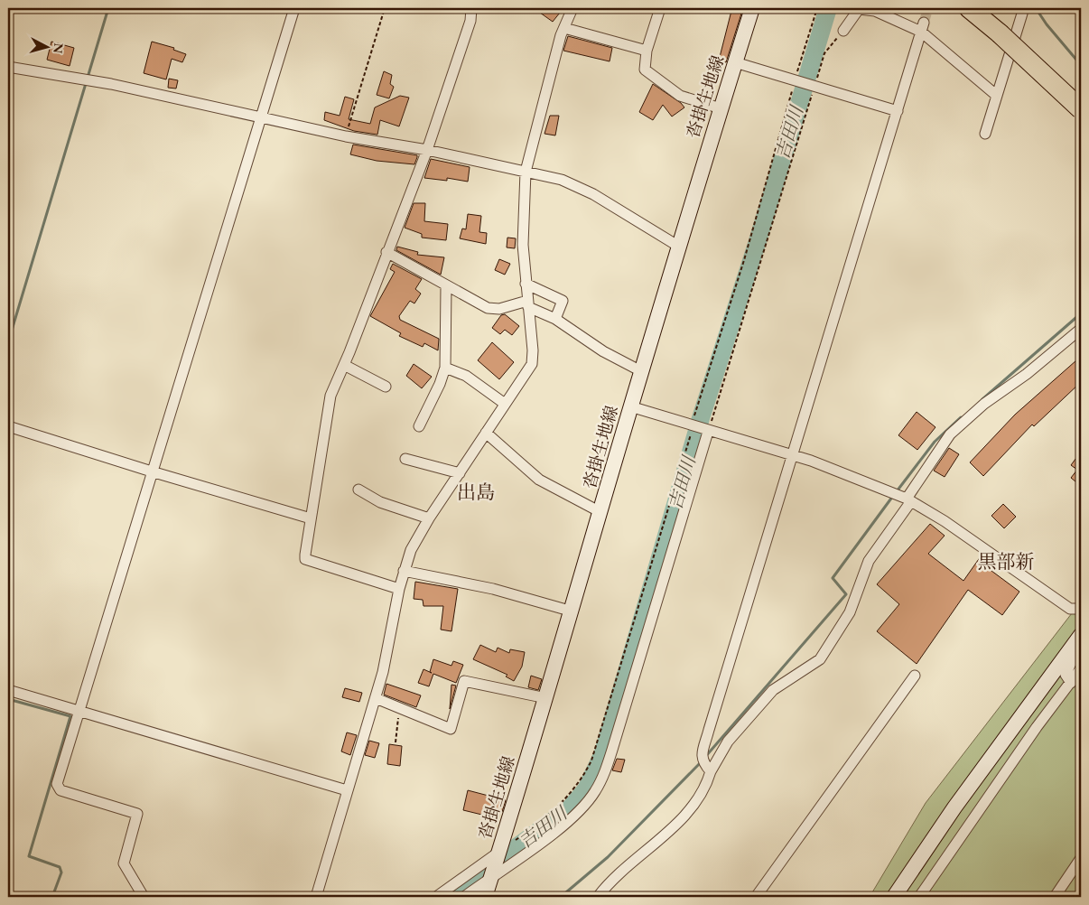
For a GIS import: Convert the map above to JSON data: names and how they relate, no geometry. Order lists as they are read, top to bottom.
{
  "streets": {
    "main road": ["沓掛生地線"]
  },
  "districts": ["出島", "黒部新"],
  "water": ["吉田川"],
  "north": "right"
}
